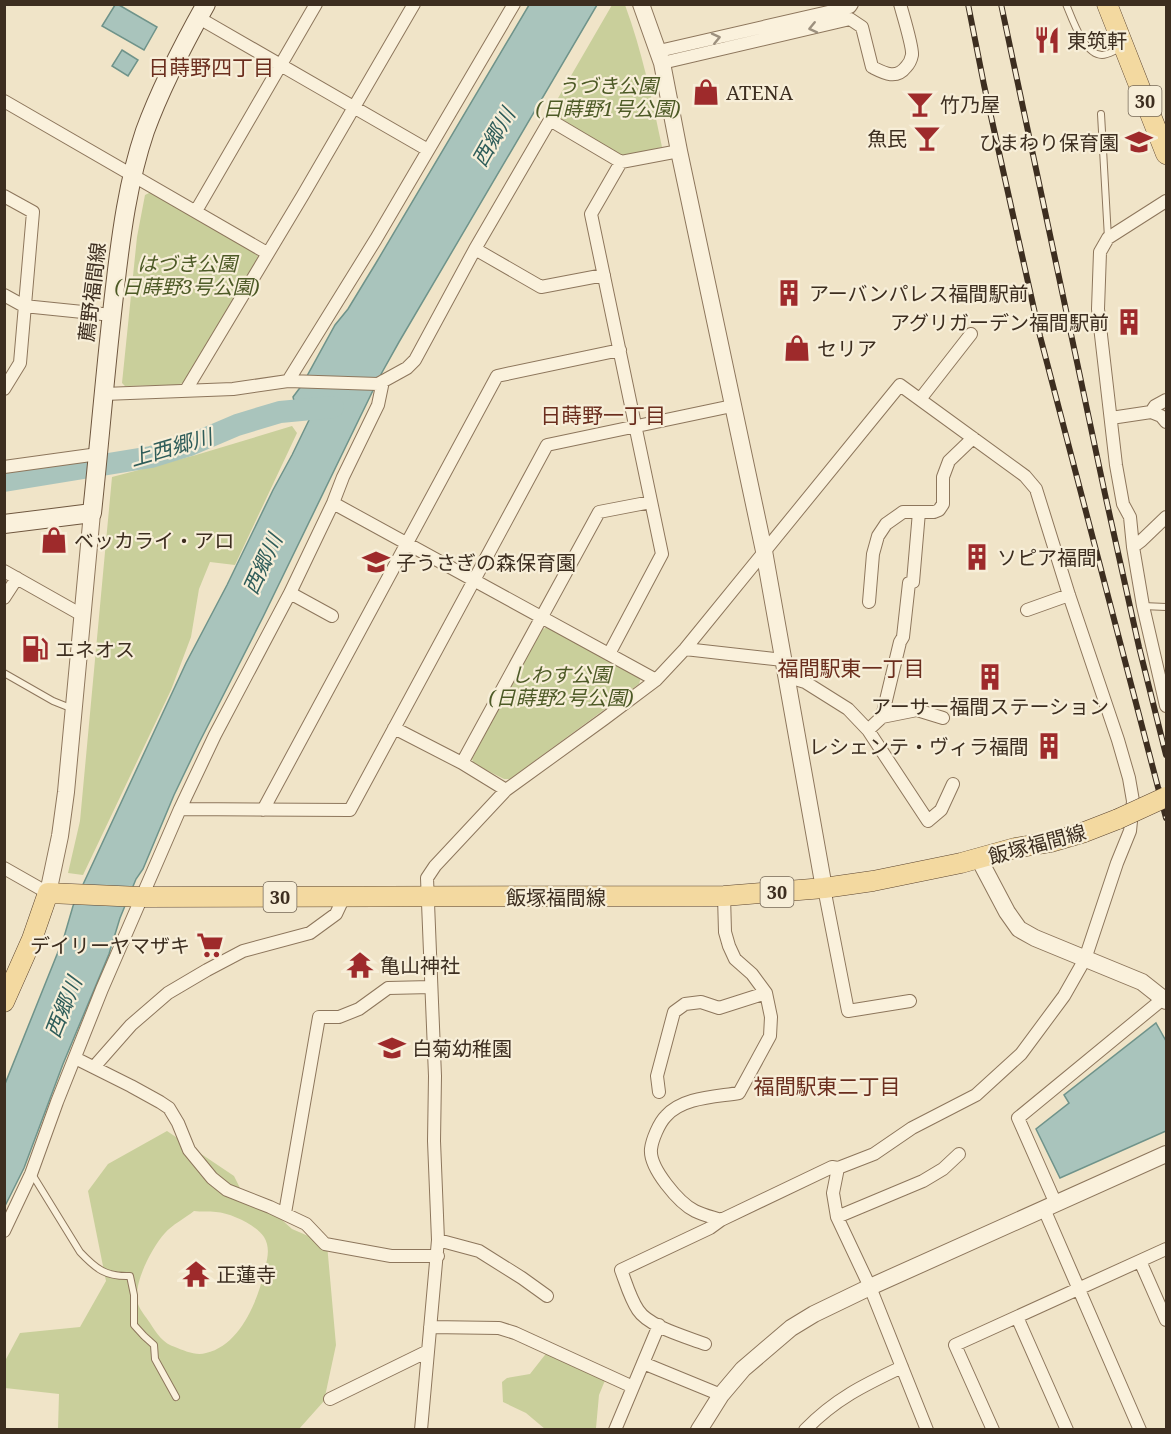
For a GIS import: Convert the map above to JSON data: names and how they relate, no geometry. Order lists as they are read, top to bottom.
{
  "streets": {
    "main road": ["30", "薦野福間線", "飯塚福間線"]
  },
  "districts": [
    "日蒔野四丁目",
    "日蒔野一丁目",
    "福間駅東一丁目",
    "福間駅東二丁目"
  ],
  "water": ["西郷川", "上西郷川"],
  "parks": ["うづき公園 (日蒔野1号公園)", "はづき公園 (日蒔野3号公園)", "しわす公園 (日蒔野2号公園)"],
  "places": {
    "restaurant": ["東筑軒"],
    "shop": ["ATENA", "セリア", "ベッカライ・アロ"],
    "bar": ["竹乃屋", "魚民"],
    "school or university": ["ひまわり保育園", "子うさぎの森保育園", "白菊幼稚園"],
    "building": [
      "アーバンパレス福間駅前",
      "アグリガーデン福間駅前",
      "ソピア福間",
      "アーサー福間ステーション",
      "レシェンテ・ヴィラ福間"
    ],
    "fuel station": ["エネオス"],
    "supermarket": ["デイリーヤマザキ"],
    "temple": ["亀山神社", "正蓮寺"]
  }
}
